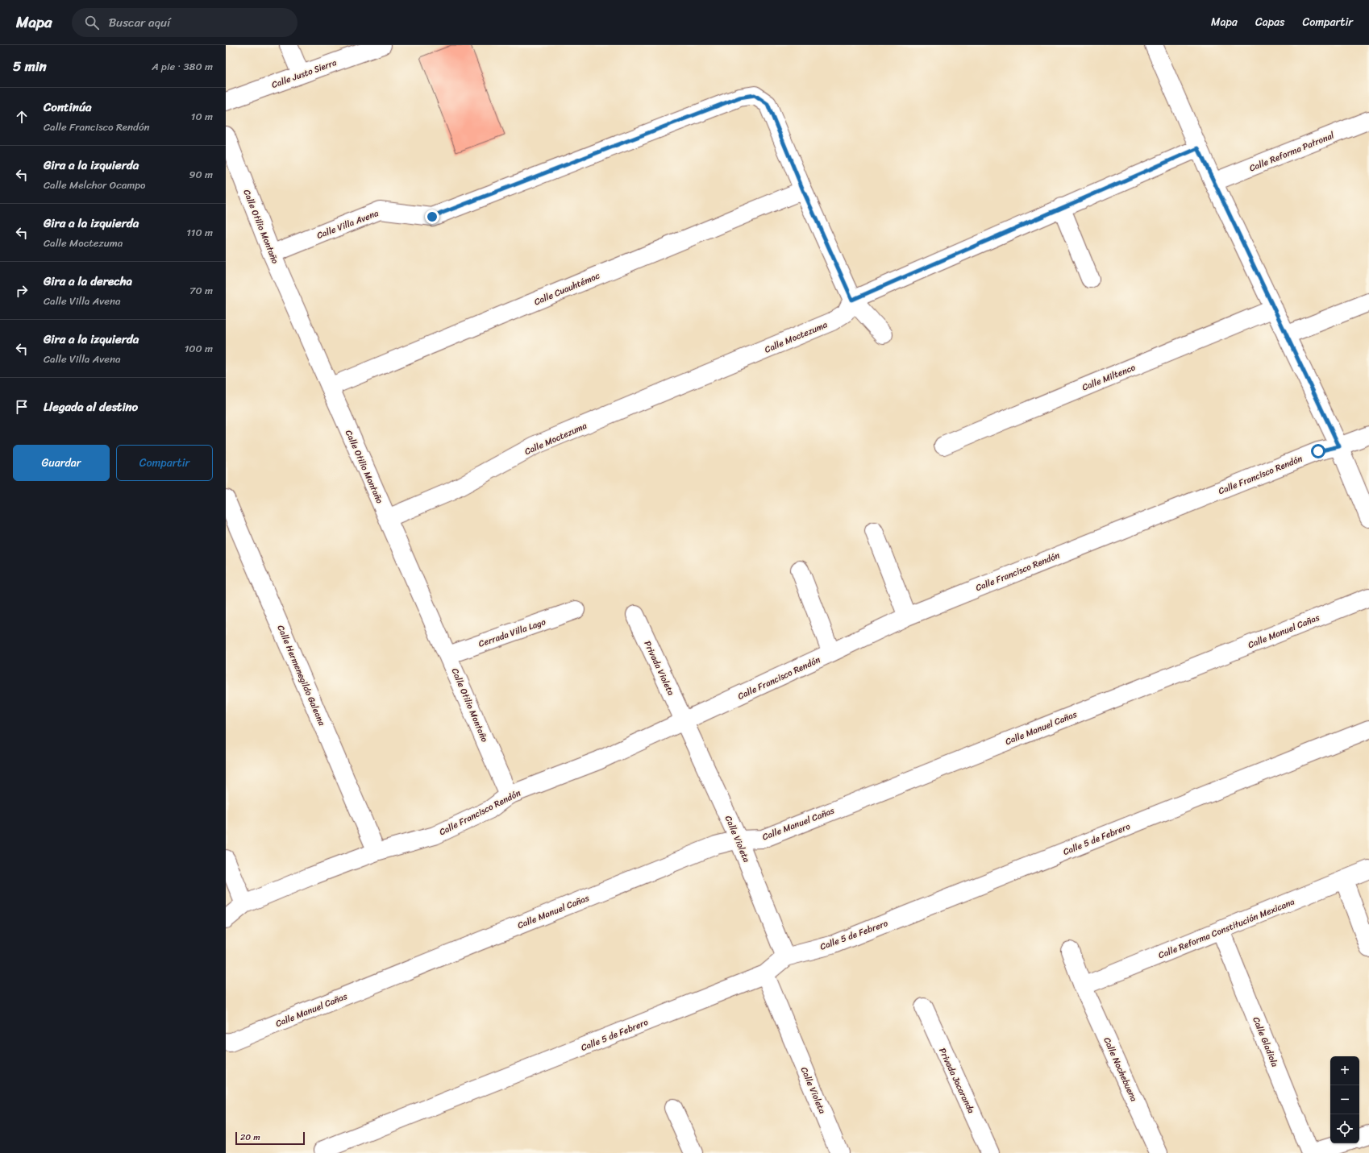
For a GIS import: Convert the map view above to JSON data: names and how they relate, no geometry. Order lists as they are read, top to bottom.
{
  "streets": {
    "street": [
      "Calle Justo Sierra",
      "Calle Reforma Patronal",
      "Calle Villa Avena",
      "Calle Otilio Montaño",
      "Calle Cuauhtémoc",
      "Calle Moctezuma",
      "Calle Miltenco",
      "Calle Francisco Rendón",
      "Calle Manuel Cañas",
      "Cerrada Villa Lago",
      "Privada Violeta",
      "Calle Hermenegildo Galeana",
      "Calle Violeta",
      "Calle 5 de Febrero",
      "Calle Reforma Constitución Mexicana",
      "Calle Gladiola",
      "Calle Nochebuena",
      "Privada Jacaranda"
    ]
  },
  "crossings": [
    ["Calle Villa Avena", "Calle Otilio Montaño"],
    ["Calle Villa Avena", "Calle Cuauhtémoc"],
    ["Calle Villa Avena", "Calle Moctezuma"],
    ["Calle Otilio Montaño", "Calle Cuauhtémoc"],
    ["Calle Otilio Montaño", "Calle Moctezuma"],
    ["Calle Otilio Montaño", "Calle Francisco Rendón"],
    ["Calle Otilio Montaño", "Cerrada Villa Lago"],
    ["Calle Francisco Rendón", "Privada Violeta"],
    ["Calle Francisco Rendón", "Calle Hermenegildo Galeana"],
    ["Calle Francisco Rendón", "Calle Violeta"],
    ["Calle Manuel Cañas", "Calle Violeta"],
    ["Privada Violeta", "Calle Violeta"],
    ["Calle Violeta", "Calle 5 de Febrero"],
    ["Calle Reforma Constitución Mexicana", "Calle Gladiola"],
    ["Calle Reforma Constitución Mexicana", "Calle Nochebuena"]
  ],
  "scale_bar": "20 m",
  "page": {
    "header": "Mapa",
    "search": "Buscar aquí",
    "nav": ["Mapa", "Capas", "Compartir"],
    "heading": ["5 min", "A pie · 380 m"],
    "list": [
      ["Continúa", "Calle Francisco Rendón", "10 m"],
      ["Gira a la izquierda", "Calle Melchor Ocampo", "90 m"],
      ["Gira a la izquierda", "Calle Moctezuma", "110 m"],
      ["Gira a la derecha", "Calle Villa Avena", "70 m"],
      ["Gira a la izquierda", "Calle Villa Avena", "100 m"],
      "Llegada al destino"
    ],
    "buttons": ["Guardar", "Compartir"],
    "map_buttons": ["+", "−"],
    "scale": "20 m"
  }
}
